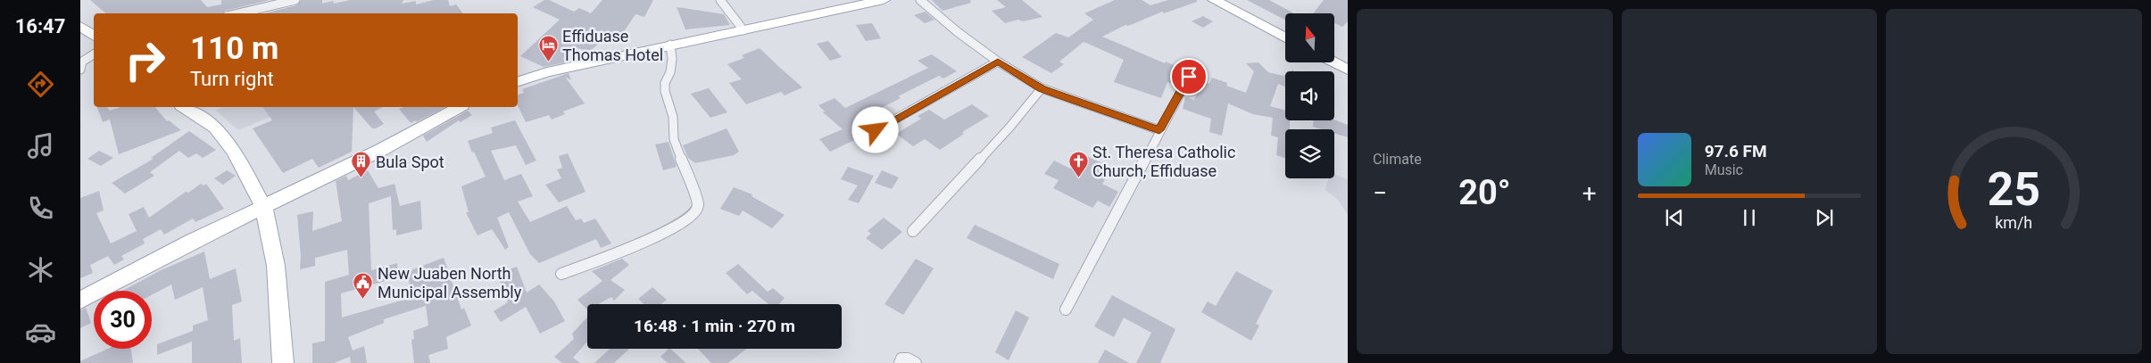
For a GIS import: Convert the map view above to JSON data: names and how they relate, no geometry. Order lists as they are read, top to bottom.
{
  "places": {
    "hotel": ["Effiduase Thomas Hotel"],
    "church": ["St. Theresa Catholic Church, Effiduase"],
    "building": ["Bula Spot"],
    "public building": ["New Juaben North Municipal Assembly"]
  },
  "north": "top",
  "page": {
    "tabs": "16:47",
    "tile": "Climate",
    "turn": ["110 m", "Turn right"],
    "song": ["97.6 FM", "Music"],
    "heat": ["−", "20°", "+"],
    "limit": "30",
    "trip": "16:48 · 1 min · 270 m",
    "gauge": ["25", "km/h"]
  }
}
